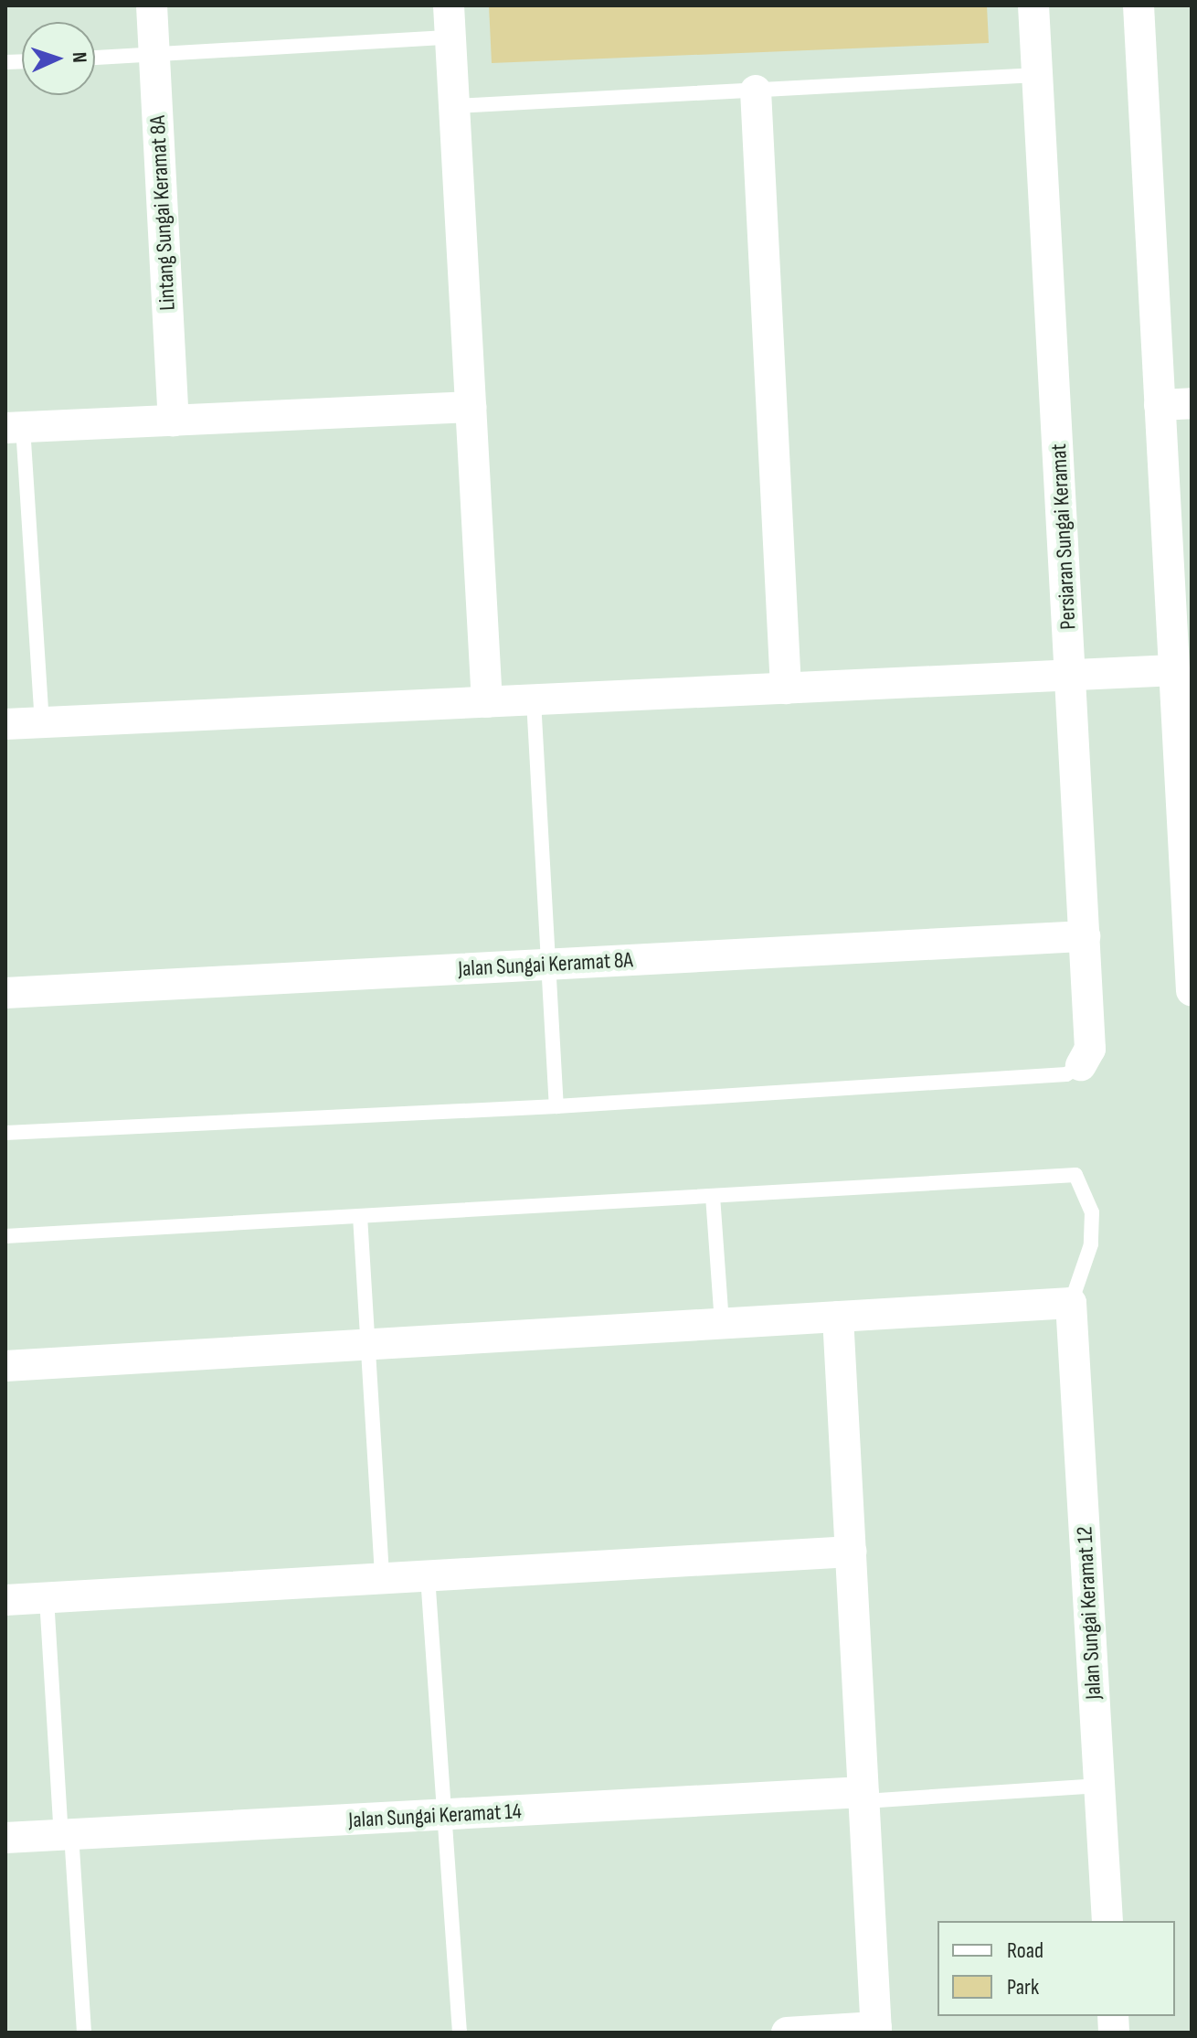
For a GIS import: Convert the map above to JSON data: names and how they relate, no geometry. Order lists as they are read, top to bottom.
{
  "streets": {
    "street": [
      "Lintang Sungai Keramat 8A",
      "Persiaran Sungai Keramat",
      "Jalan Sungai Keramat 8A",
      "Jalan Sungai Keramat 12",
      "Jalan Sungai Keramat 14"
    ]
  },
  "crossings": [
    ["Persiaran Sungai Keramat", "Jalan Sungai Keramat 8A"]
  ],
  "legend": ["Road", "Park"],
  "north": "right"
}
